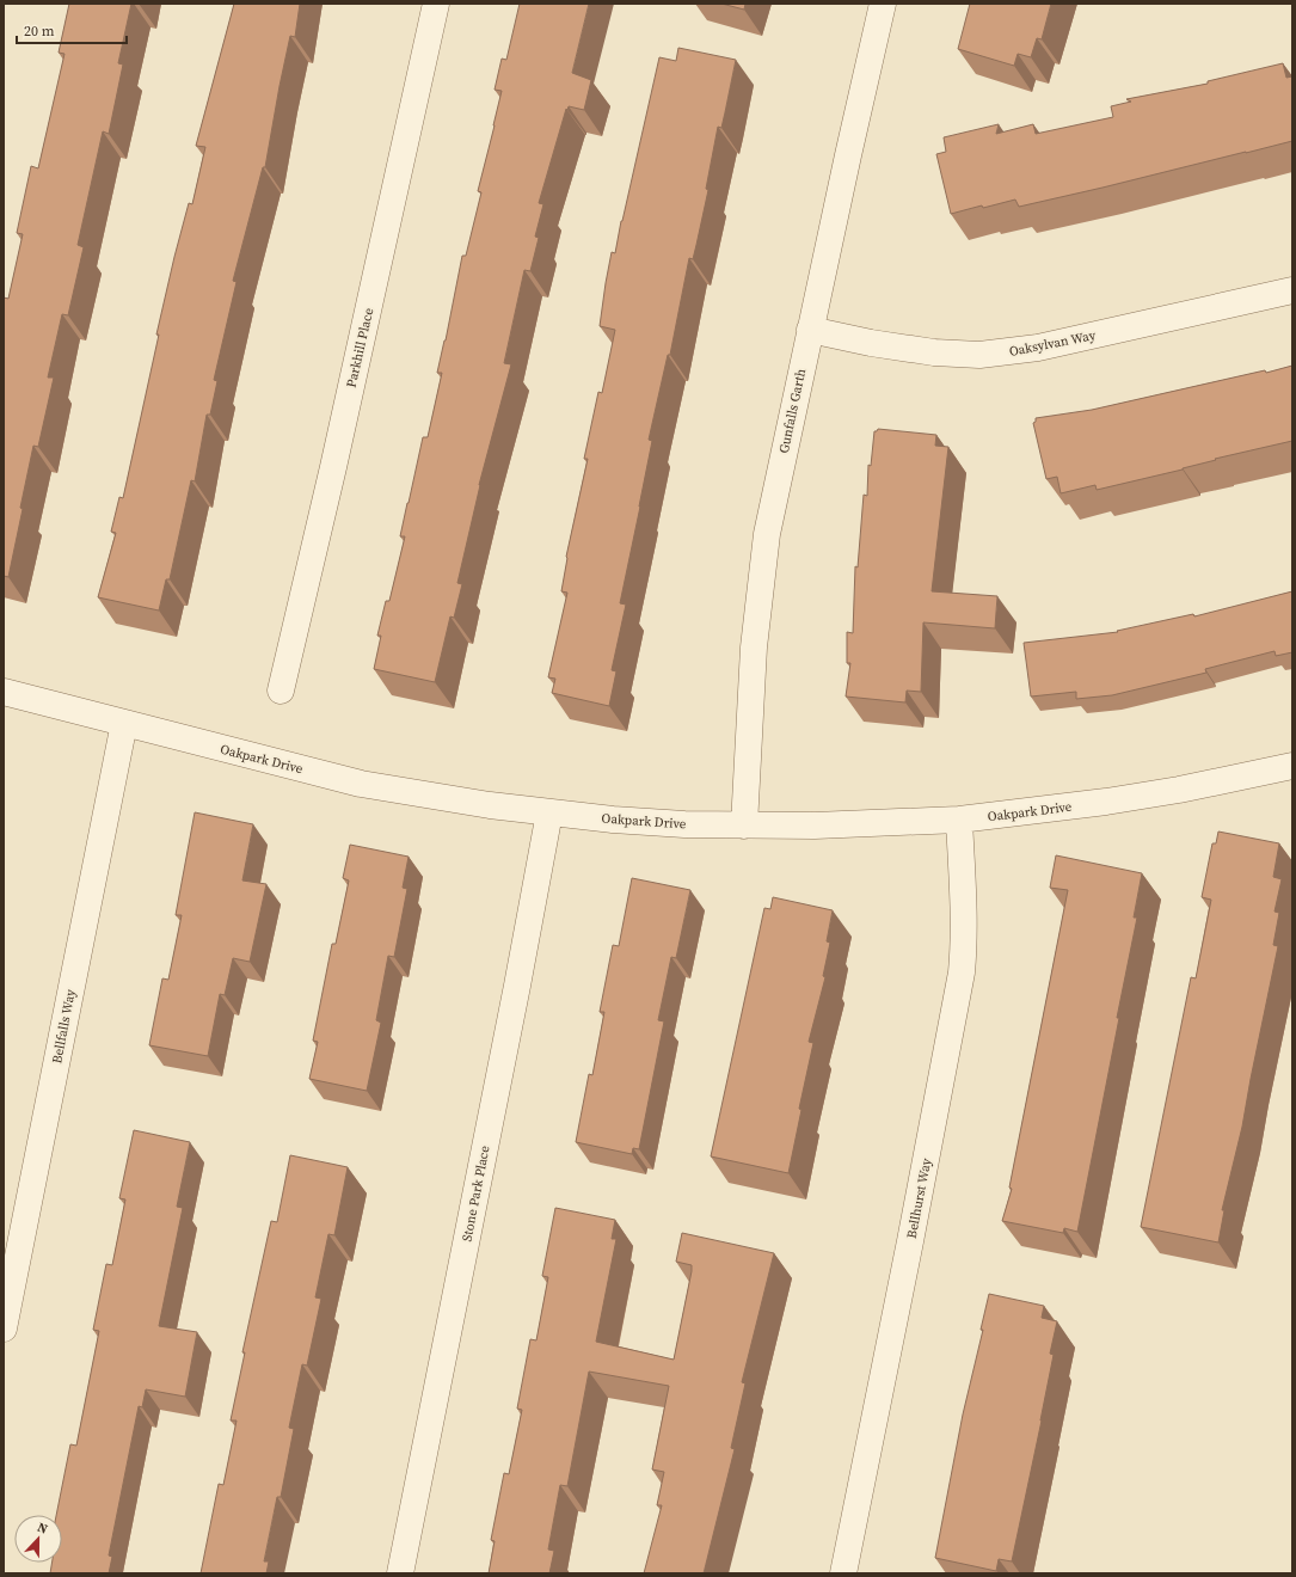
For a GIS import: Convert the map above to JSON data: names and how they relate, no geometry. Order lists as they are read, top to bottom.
{
  "streets": {
    "street": [
      "Oaksylvan Way",
      "Parkhill Place",
      "Gunfalls Garth",
      "Oakpark Drive",
      "Bellfalls Way",
      "Stone Park Place",
      "Bellhurst Way"
    ]
  },
  "crossings": [
    ["Oaksylvan Way", "Gunfalls Garth"],
    ["Gunfalls Garth", "Oakpark Drive"],
    ["Oakpark Drive", "Bellfalls Way"],
    ["Oakpark Drive", "Stone Park Place"],
    ["Oakpark Drive", "Bellhurst Way"]
  ],
  "scale_bar": "20 m",
  "north": "top"
}
